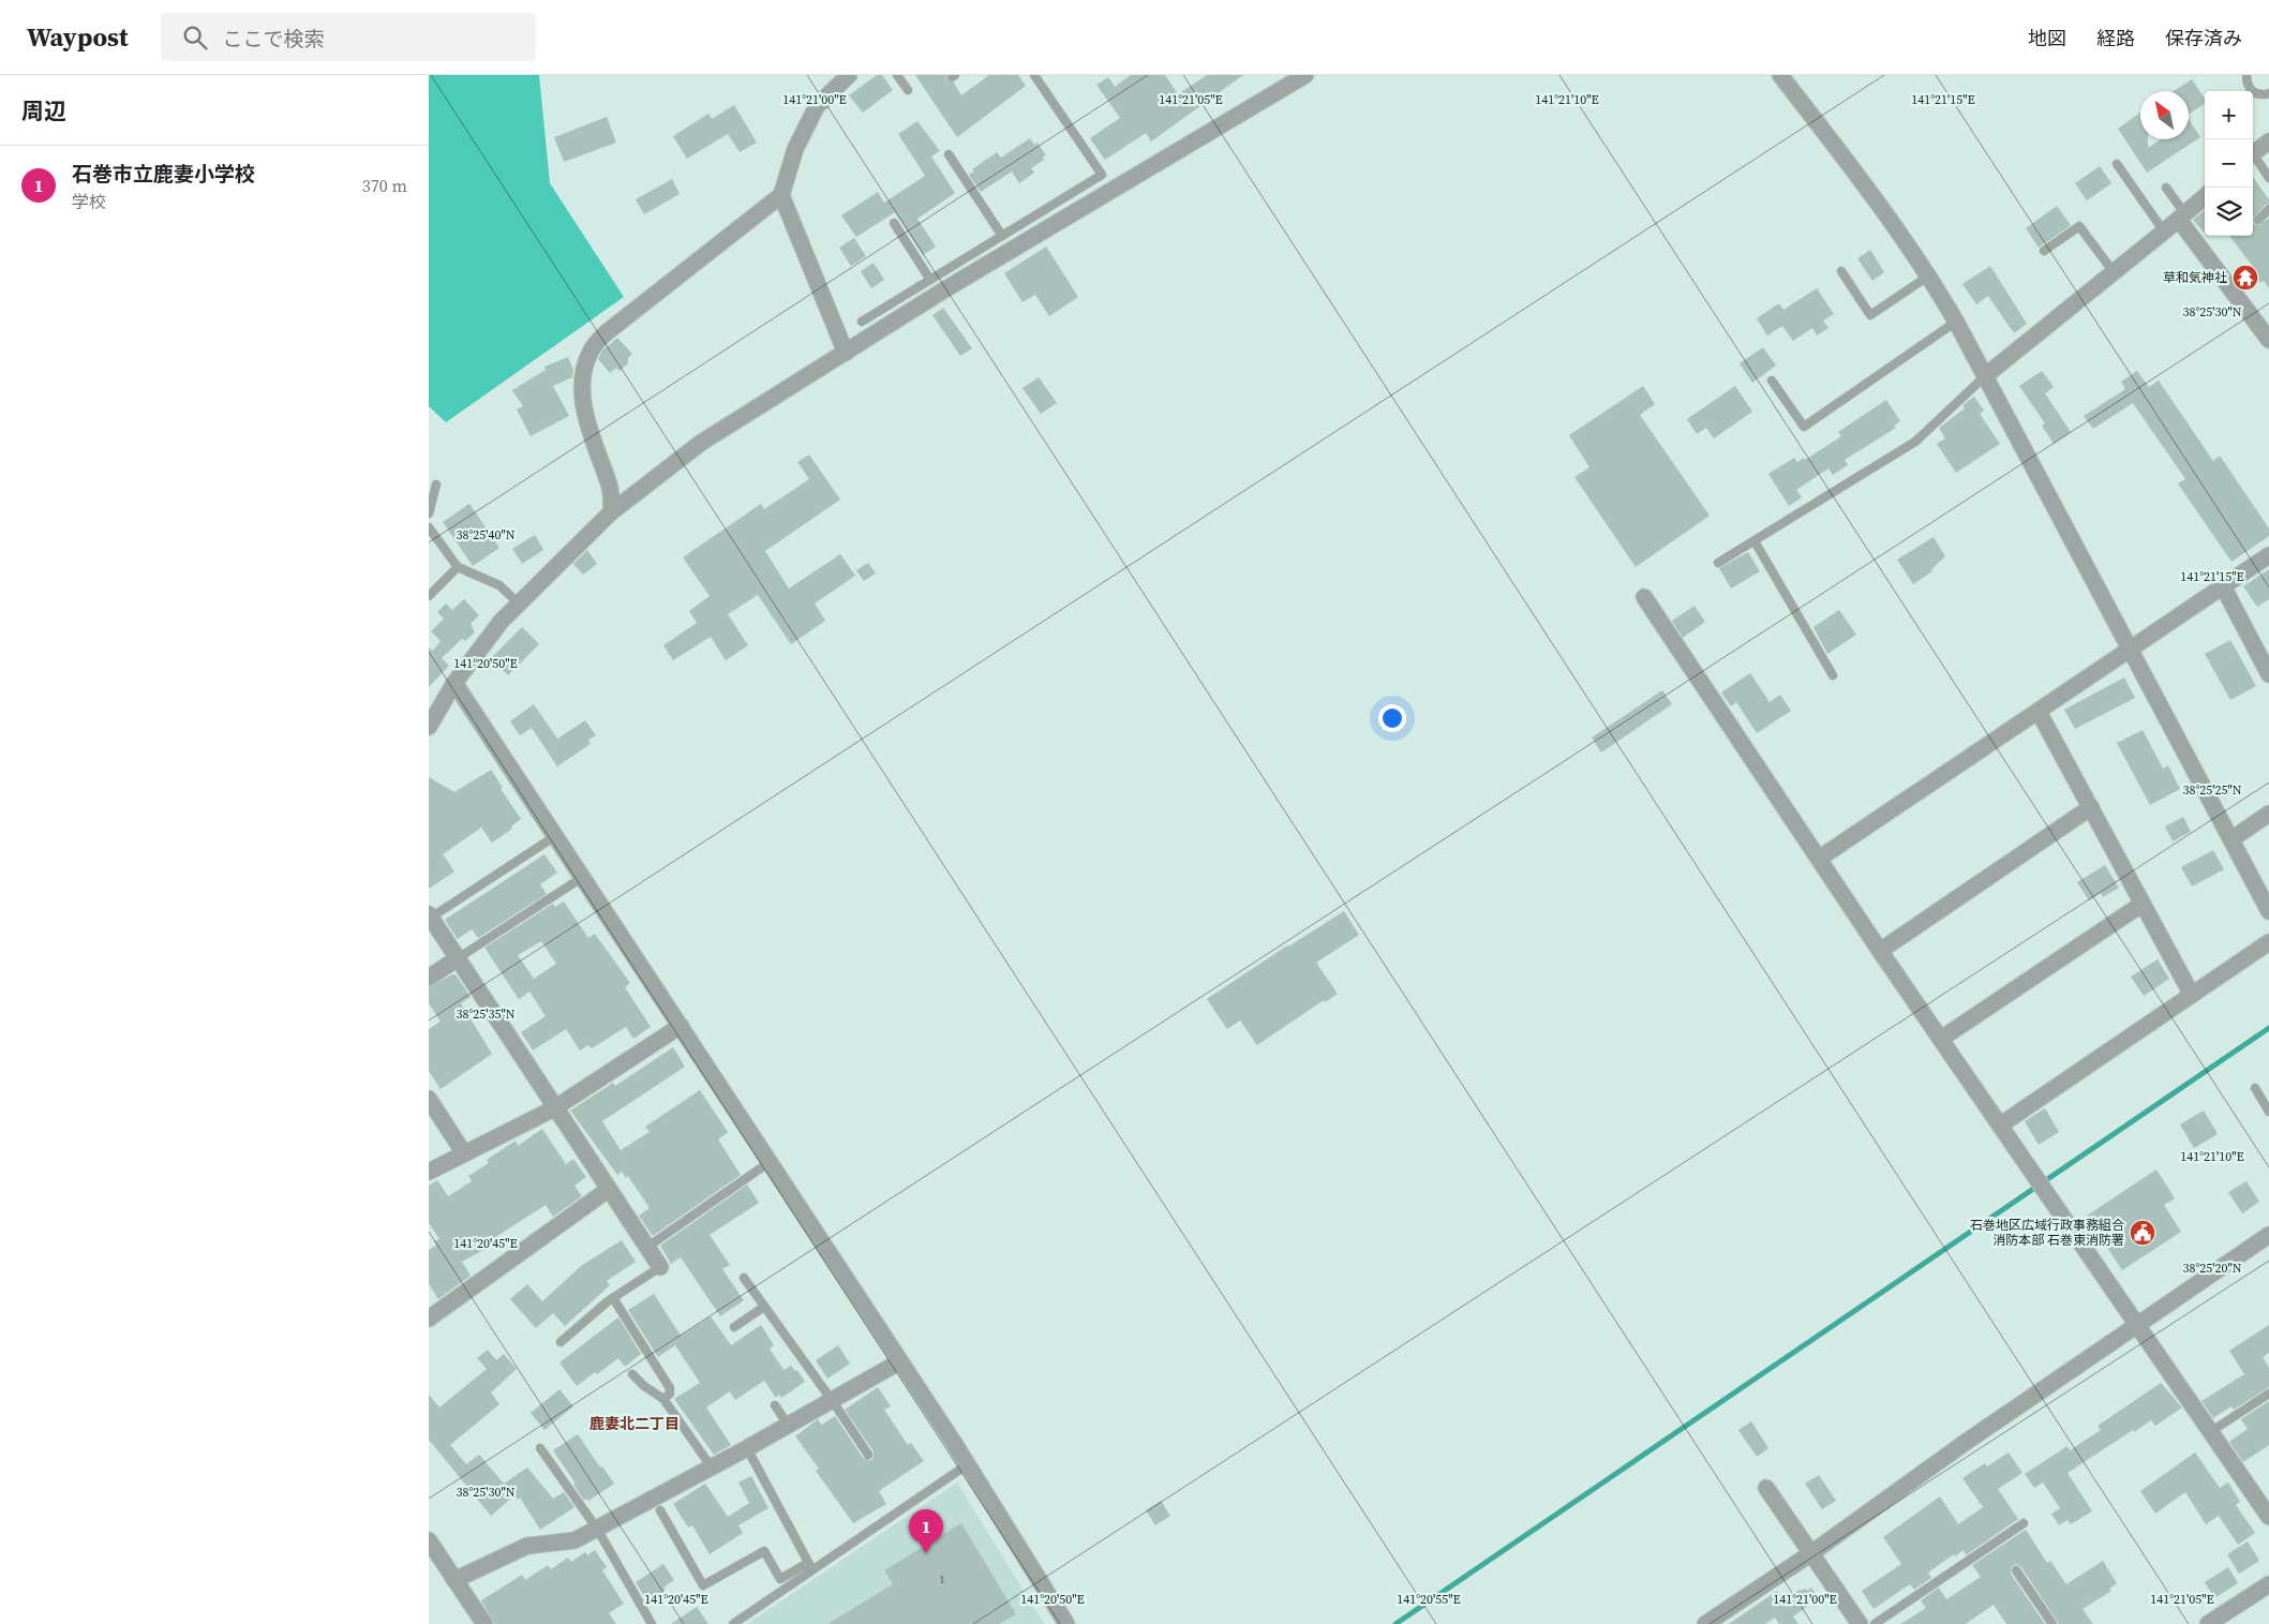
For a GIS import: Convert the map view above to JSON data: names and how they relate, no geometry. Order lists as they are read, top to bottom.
{
  "districts": ["鹿妻北二丁目"],
  "places": {
    "temple": ["草和気神社"],
    "public building": ["石巻地区広域行政事務組合 消防本部 石巻東消防署"]
  },
  "house_numbers": ["1"],
  "north": "top left",
  "page": {
    "header": "Waypost",
    "search": "ここで検索",
    "nav": ["地図", "経路", "保存済み"],
    "heading": "周辺",
    "map_buttons": ["+", "−"],
    "list": [
      {
        "mark": "1",
        "name": "石巻市立鹿妻小学校",
        "note": "学校",
        "value": "370 m"
      }
    ],
    "pins": "1"
  },
  "coordinates": [
    "141°21'00\"E",
    "141°21'05\"E",
    "141°21'10\"E",
    "141°21'15\"E",
    "38°25'30\"N",
    "38°25'40\"N",
    "141°20'50\"E",
    "38°25'25\"N",
    "38°25'35\"N",
    "141°20'45\"E",
    "38°25'20\"N",
    "141°20'55\"E"
  ]
}
